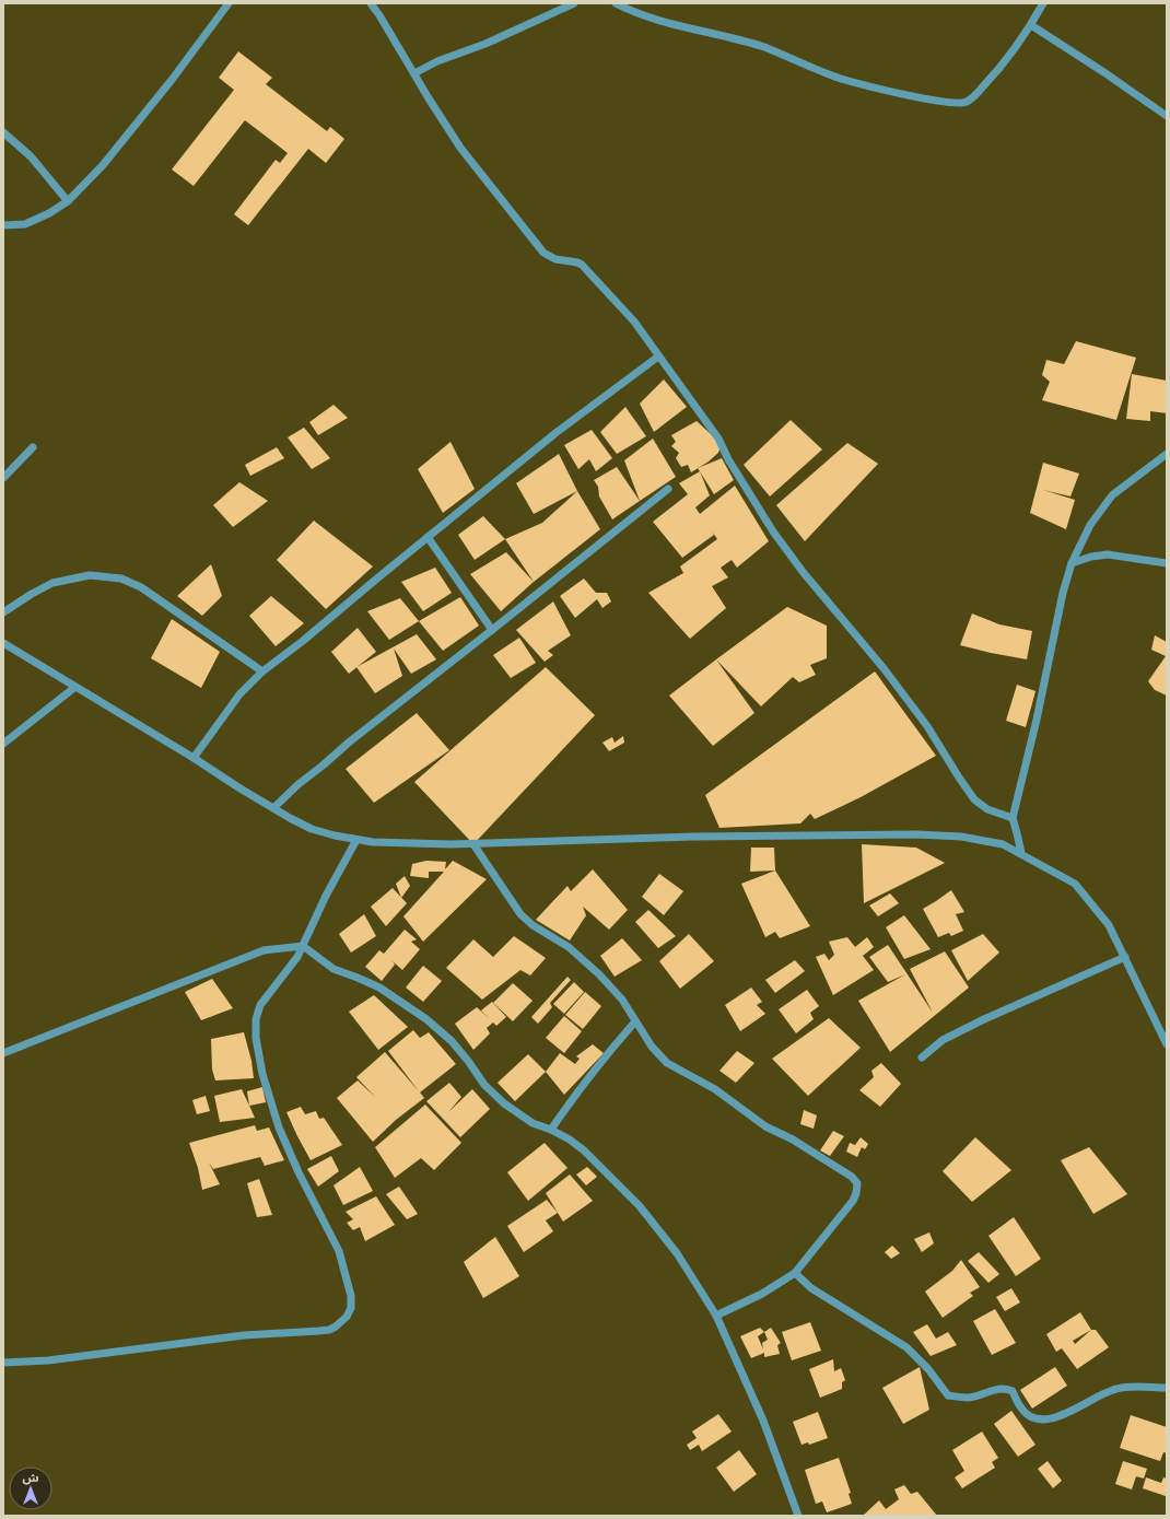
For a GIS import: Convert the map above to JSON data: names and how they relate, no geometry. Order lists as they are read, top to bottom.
{
  "north": "top"
}
